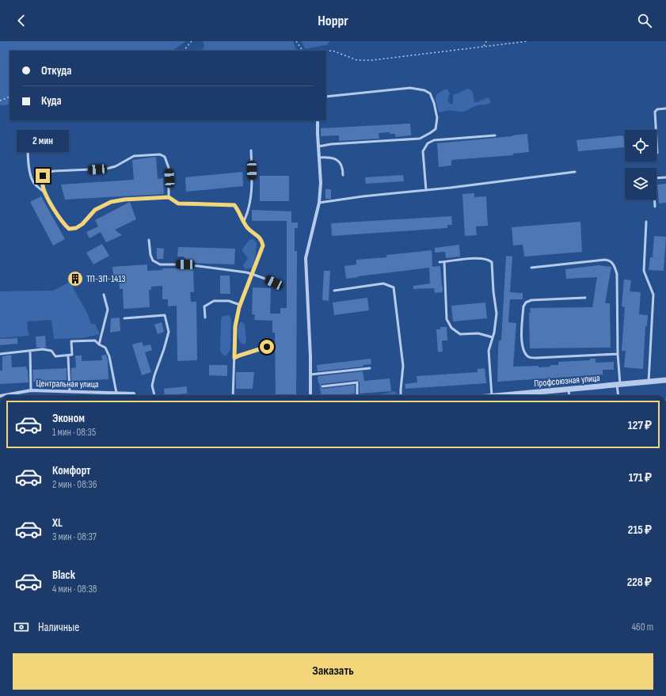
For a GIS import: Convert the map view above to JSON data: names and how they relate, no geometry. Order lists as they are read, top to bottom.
{
  "streets": {
    "street": ["Профсоюзная улица", "Центральная улица"]
  },
  "places": {
    "building": ["ТП-ЗП-1413"]
  },
  "page": {
    "header": "Hoppr",
    "banner": ["Откуда", "Куда"],
    "bubble": "2 мин",
    "list": [
      {
        "name": "Эконом",
        "note": "1 мин · 08:35",
        "value": "127 ₽"
      },
      {
        "name": "Комфорт",
        "note": "2 мин · 08:36",
        "value": "171 ₽"
      },
      {
        "name": "XL",
        "note": "3 мин · 08:37",
        "value": "215 ₽"
      },
      {
        "name": "Black",
        "note": "4 мин · 08:38",
        "value": "228 ₽"
      }
    ],
    "pay": ["Наличные", "460 m"],
    "buttons": "Заказать"
  }
}
